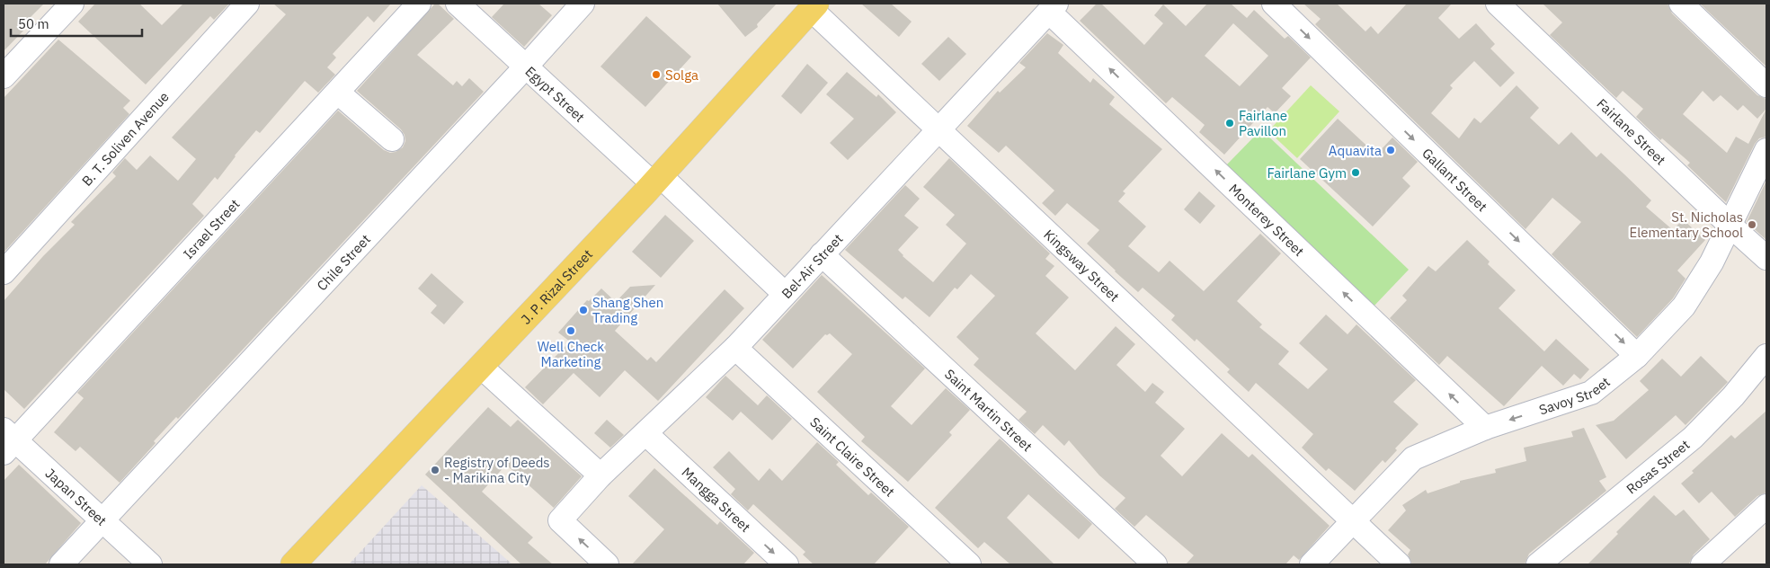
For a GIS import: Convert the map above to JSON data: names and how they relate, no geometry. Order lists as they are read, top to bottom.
{
  "streets": {
    "main road": ["J. P. Rizal Street"],
    "street": [
      "Egypt Street",
      "Fairlane Street",
      "B. T. Soliven Avenue",
      "Gallant Street",
      "Monterey Street",
      "Israel Street",
      "Chile Street",
      "Bel-Air Street",
      "Kingsway Street",
      "Savoy Street",
      "Saint Martin Street",
      "Saint Claire Street",
      "Rosas Street",
      "Japan Street",
      "Mangga Street"
    ]
  },
  "crossings": [
    ["Egypt Street", "Chile Street"],
    ["Egypt Street", "Bel-Air Street"],
    ["Egypt Street", "J. P. Rizal Street"],
    ["Fairlane Street", "Savoy Street"],
    ["Gallant Street", "Savoy Street"],
    ["Monterey Street", "Bel-Air Street"],
    ["Monterey Street", "Savoy Street"],
    ["Israel Street", "Japan Street"],
    ["Chile Street", "Japan Street"],
    ["Bel-Air Street", "Kingsway Street"],
    ["Bel-Air Street", "Saint Martin Street"],
    ["Bel-Air Street", "Saint Claire Street"],
    ["Bel-Air Street", "Mangga Street"],
    ["Kingsway Street", "J. P. Rizal Street"],
    ["Kingsway Street", "Savoy Street"]
  ],
  "one_way": ["Gallant Street", "Monterey Street", "Mangga Street"],
  "places": [
    "Solga",
    "Fairlane Pavillon",
    "Aquavita",
    "Fairlane Gym",
    "St. Nicholas Elementary School",
    "Shang Shen Trading",
    "Well Check Marketing",
    "Registry of Deeds - Marikina City"
  ],
  "scale_bar": "50 m"
}
